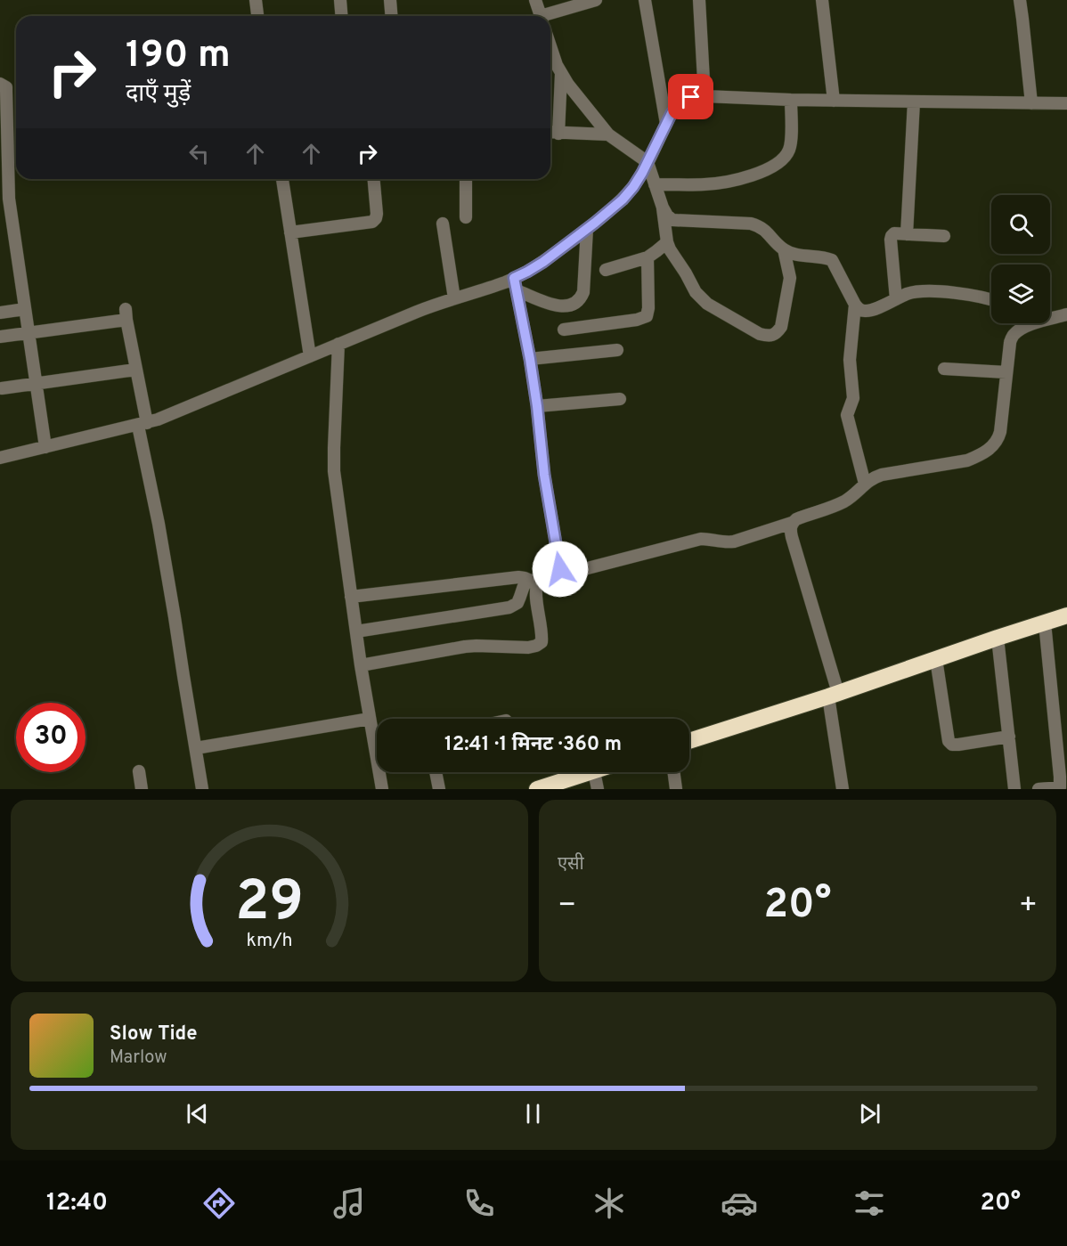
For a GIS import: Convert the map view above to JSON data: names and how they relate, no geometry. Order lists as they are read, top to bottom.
{
  "page": {
    "turn": ["190 m", "दाएँ मुड़ें"],
    "limit": "30",
    "trip": "12:41 · 1 मिनट · 360 m",
    "tile": "एसी",
    "heat": ["−", "20°", "+"],
    "song": ["Slow Tide", "Marlow"],
    "tabs": ["12:40", "20°"],
    "gauge": ["29", "km/h"]
  }
}
